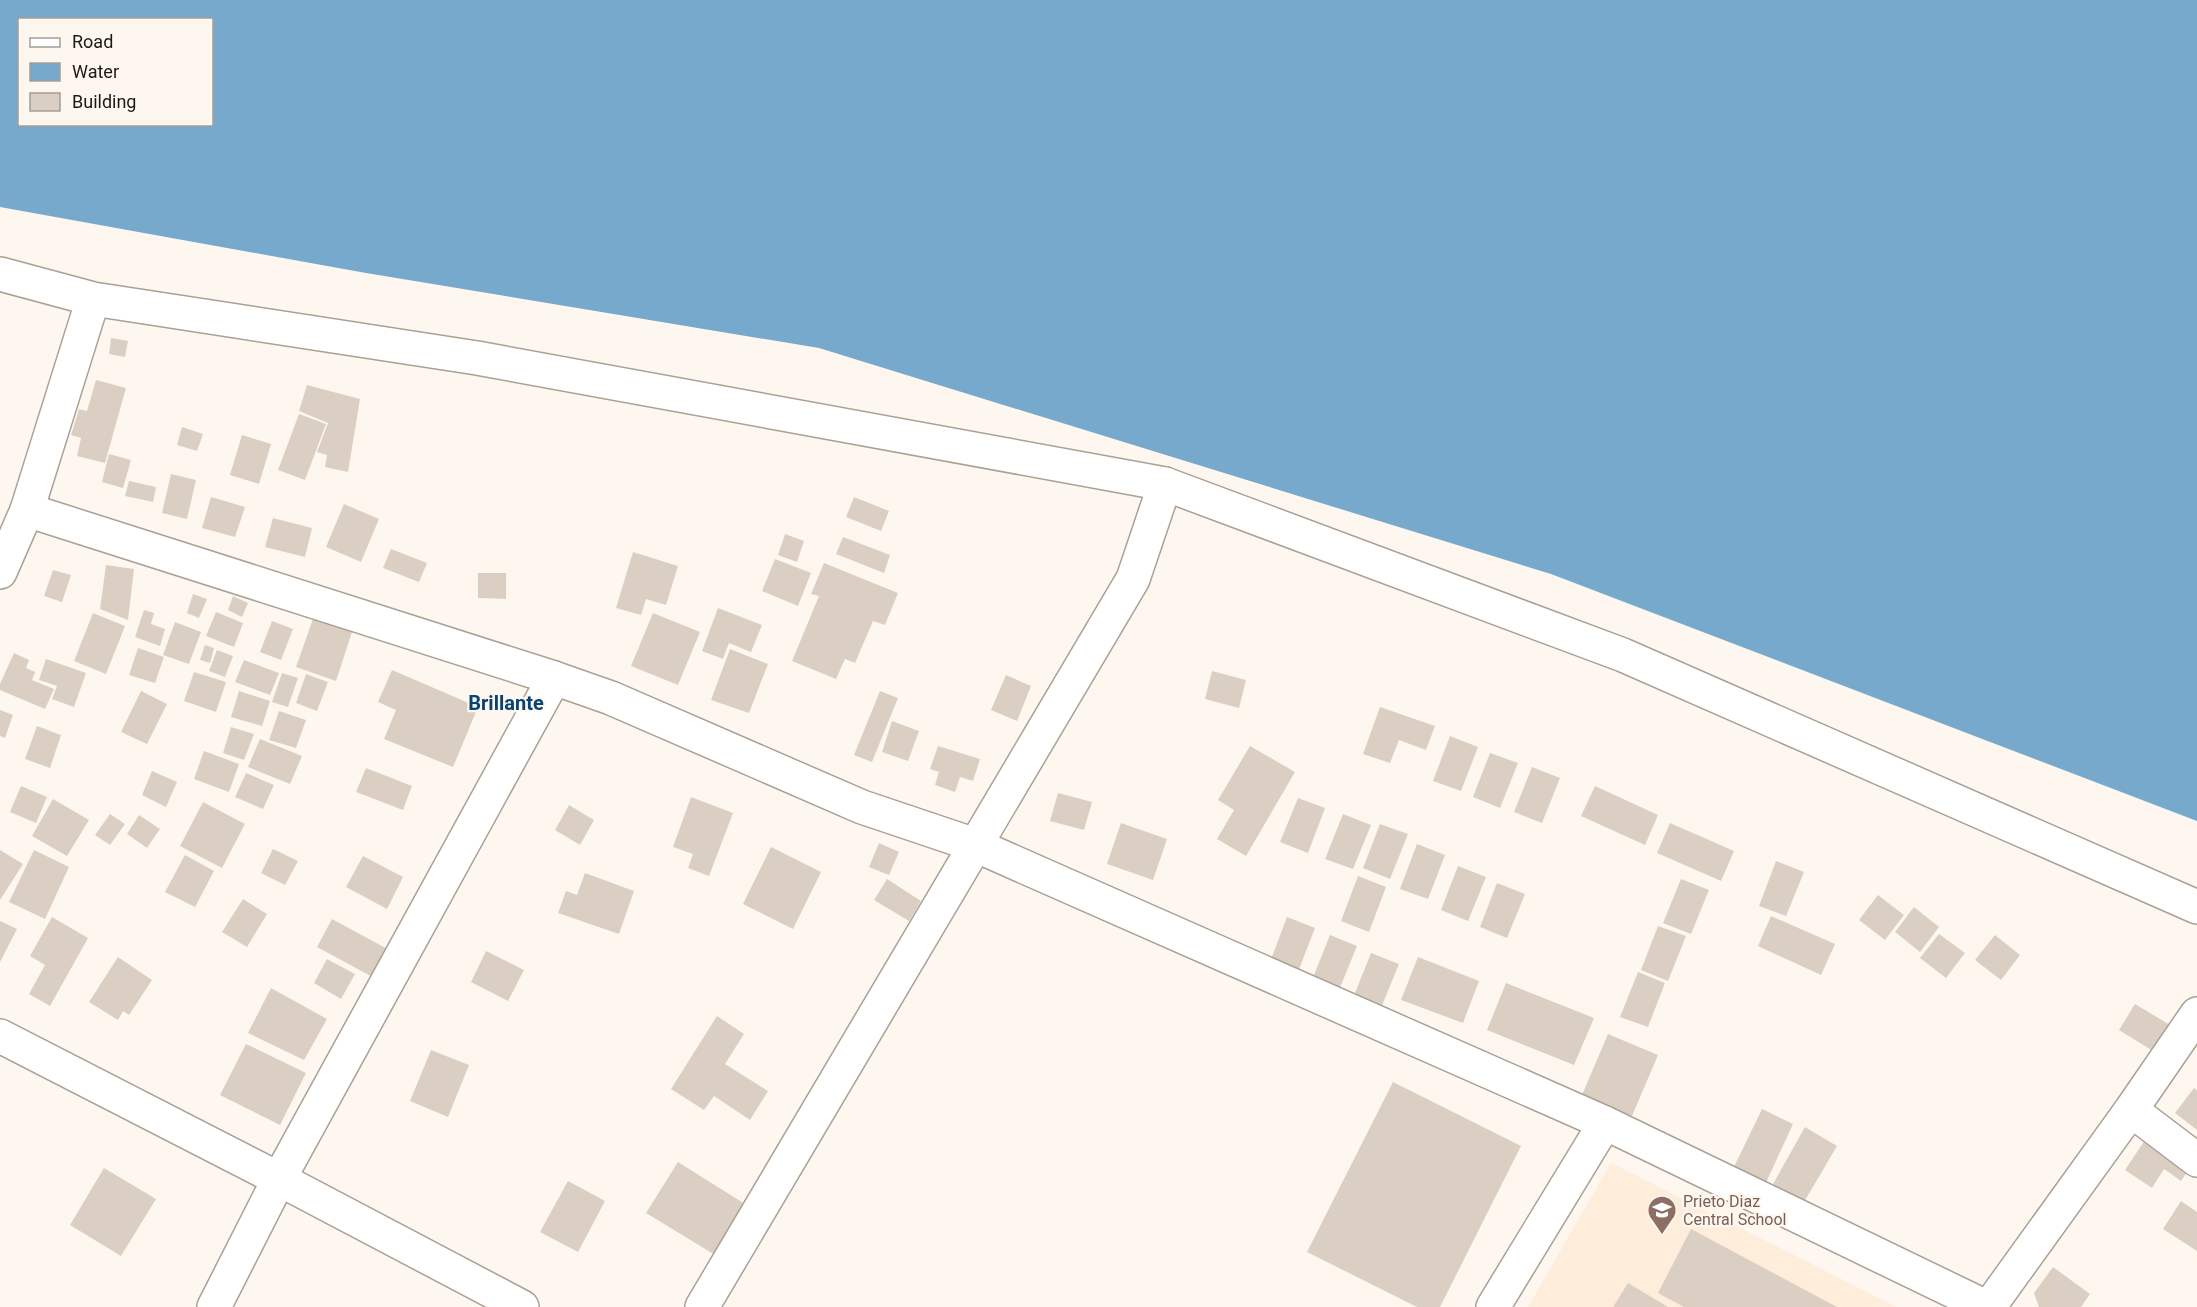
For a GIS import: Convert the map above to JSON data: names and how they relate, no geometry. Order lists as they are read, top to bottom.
{
  "districts": ["Brillante"],
  "places": {
    "school or university": ["Prieto Diaz Central School"]
  },
  "legend": ["Road", "Water", "Building"]
}
